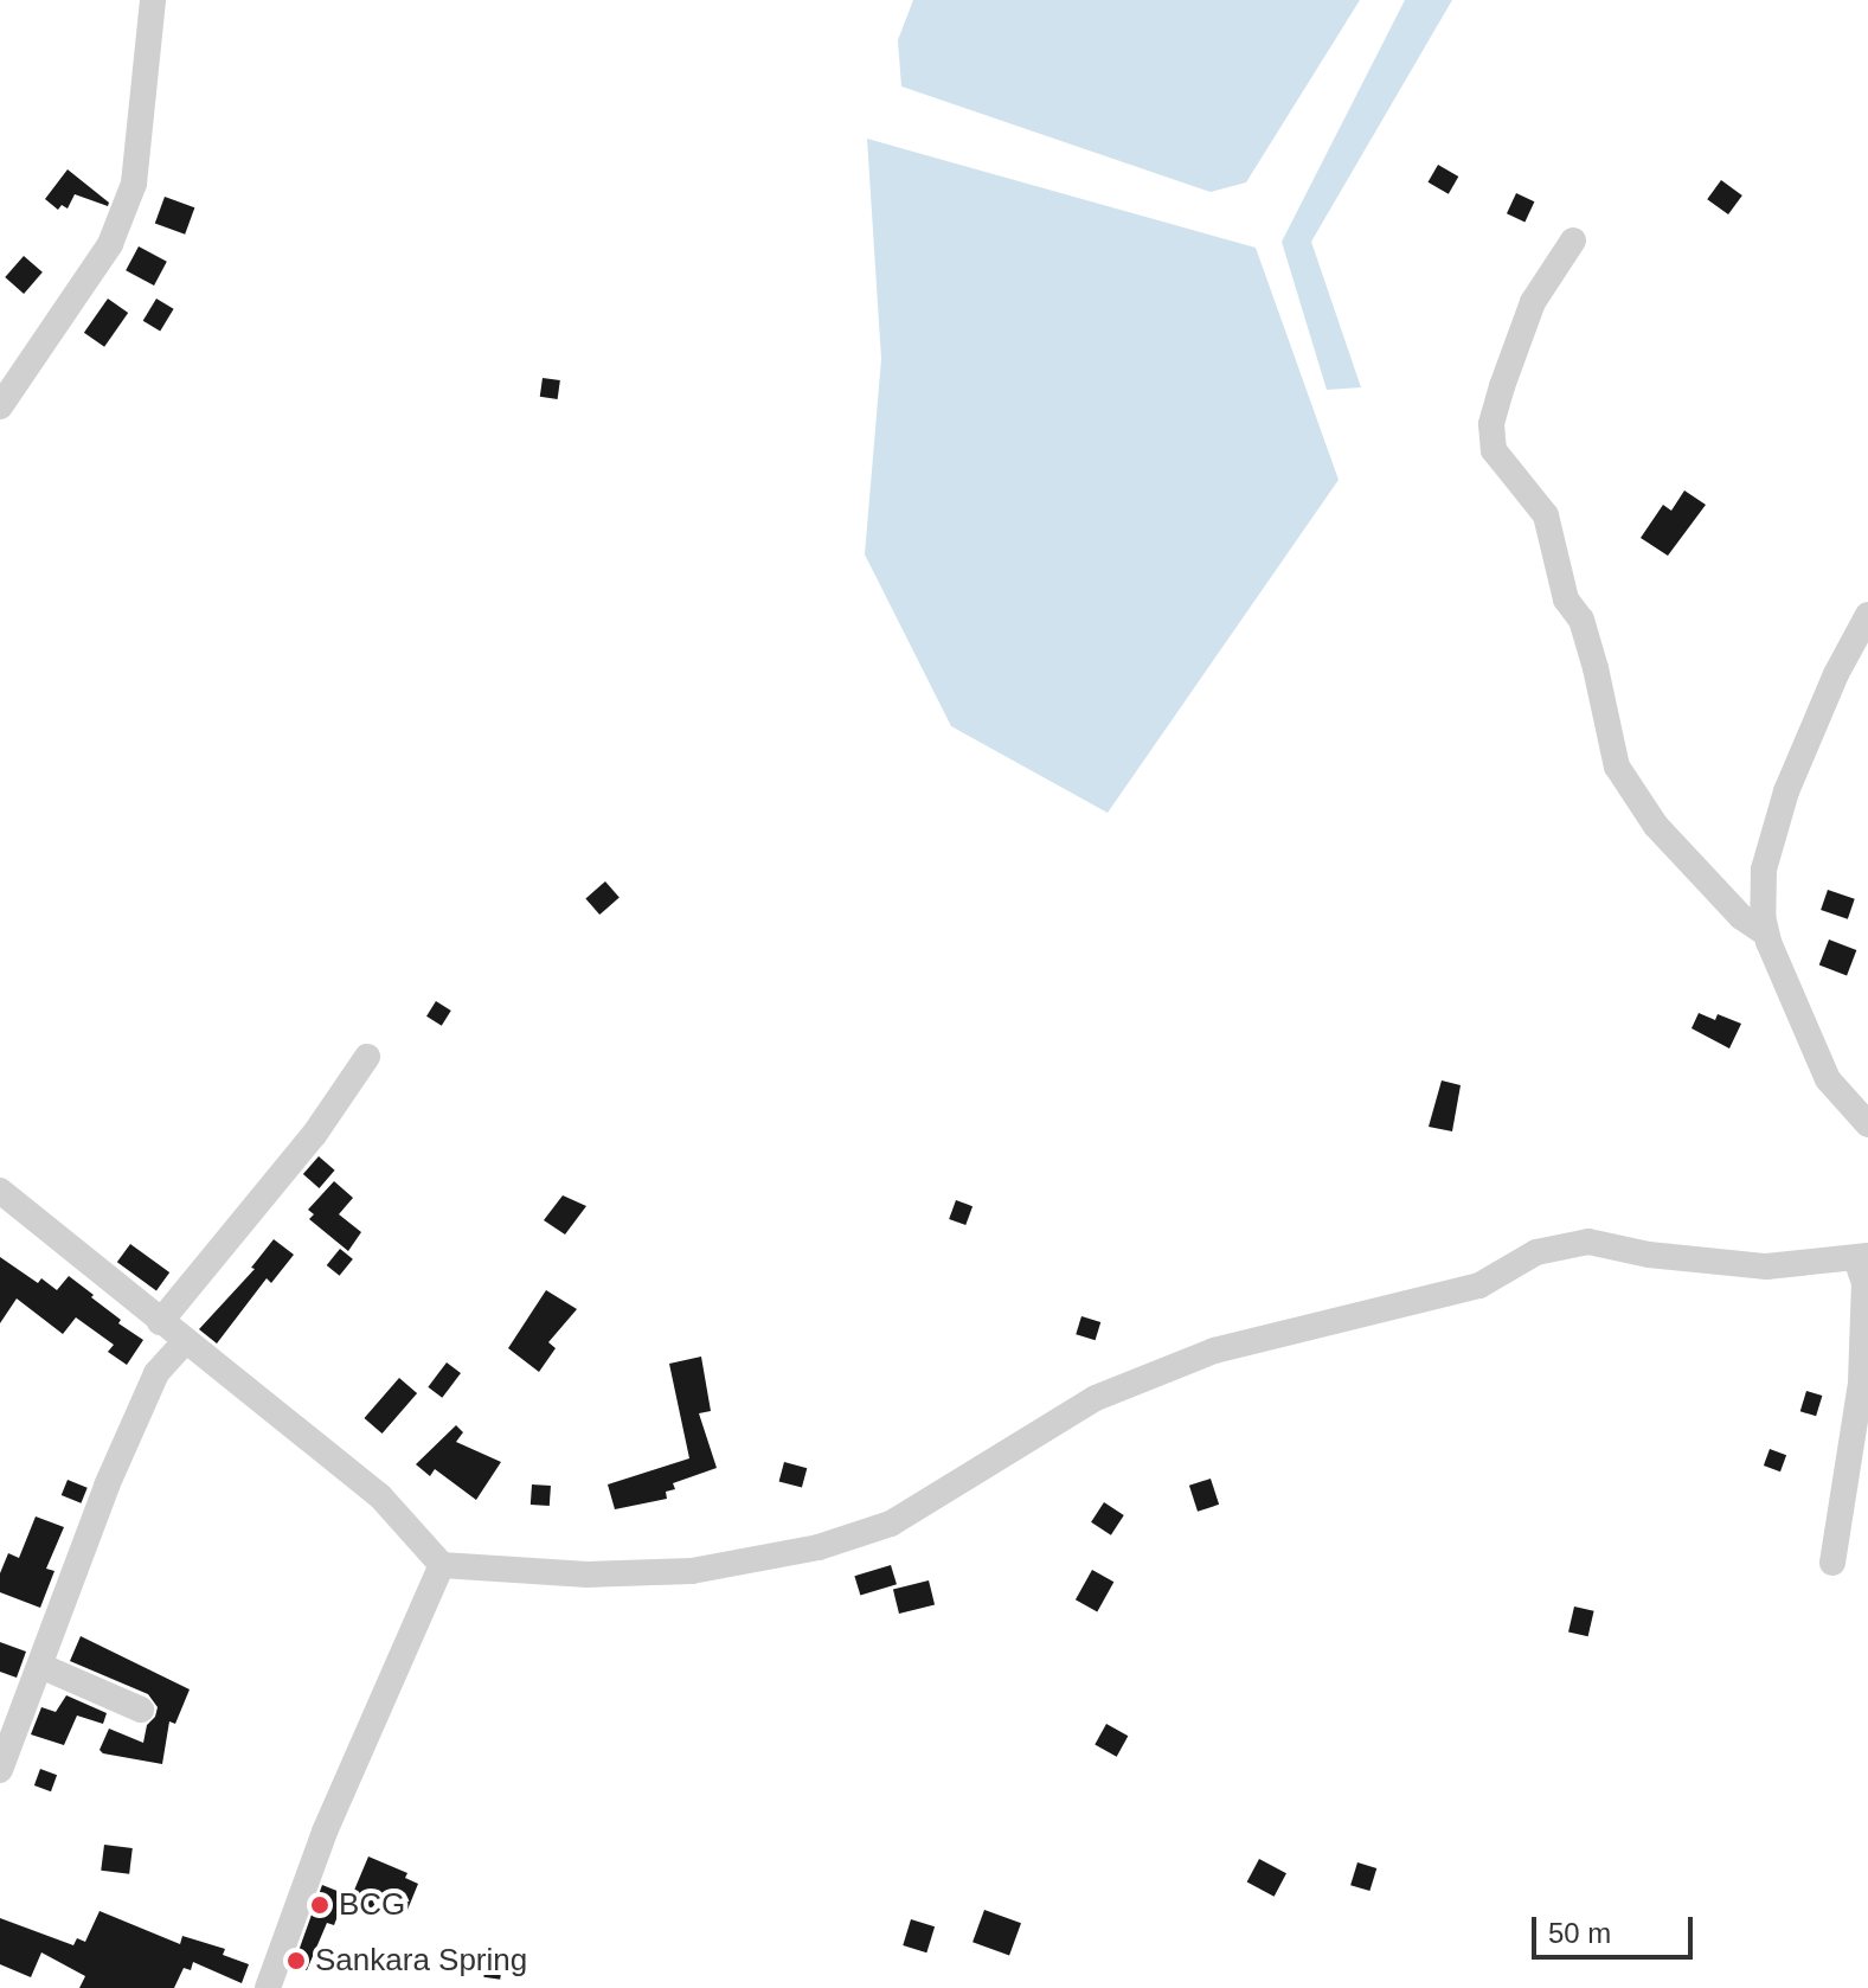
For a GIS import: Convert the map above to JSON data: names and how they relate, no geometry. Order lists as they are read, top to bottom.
{
  "places": ["BCG", "Sankara Spring"],
  "scale_bar": "50 m"
}
